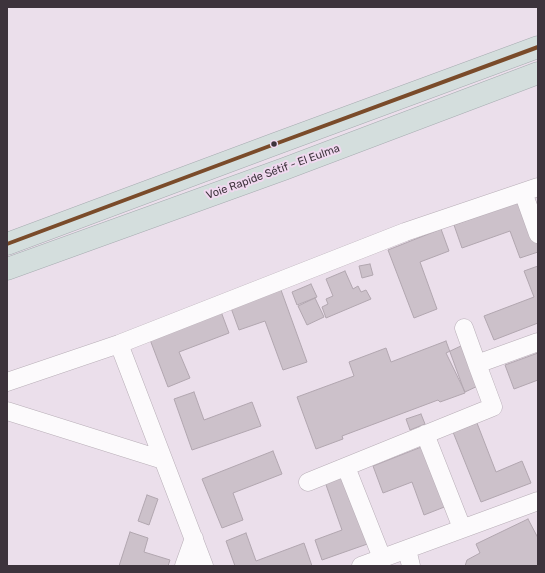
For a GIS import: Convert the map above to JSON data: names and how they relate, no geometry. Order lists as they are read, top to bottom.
{
  "streets": {
    "highway": ["Voie Rapide Sétif - El Eulma"]
  }
}
